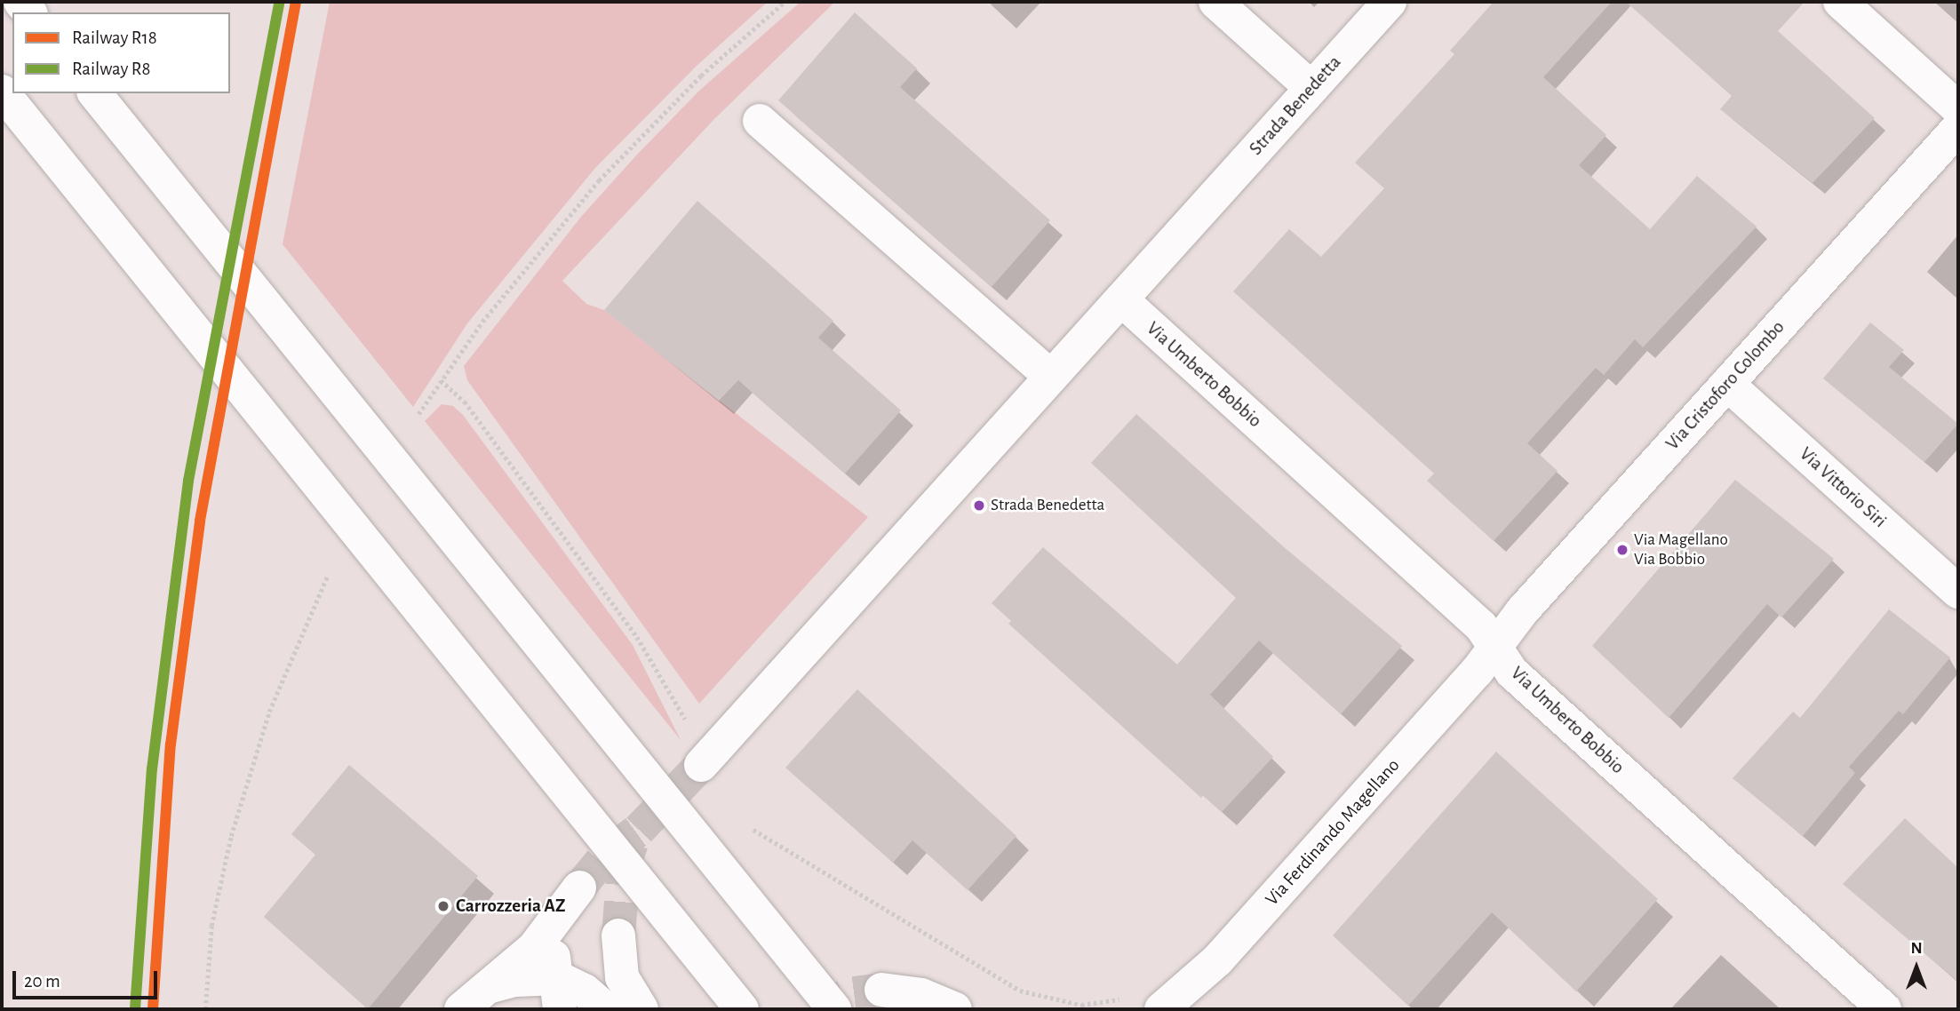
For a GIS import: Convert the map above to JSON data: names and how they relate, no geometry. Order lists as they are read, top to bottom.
{
  "streets": {
    "main road": [
      "Strada Benedetta",
      "Via Umberto Bobbio",
      "Via Cristoforo Colombo",
      "Via Vittorio Siri",
      "Via Ferdinando Magellano"
    ]
  },
  "crossings": [
    ["Strada Benedetta", "Via Umberto Bobbio"],
    ["Via Umberto Bobbio", "Via Cristoforo Colombo"],
    ["Via Umberto Bobbio", "Via Ferdinando Magellano"],
    ["Via Cristoforo Colombo", "Via Vittorio Siri"],
    ["Via Cristoforo Colombo", "Via Ferdinando Magellano"]
  ],
  "places": ["Strada Benedetta", "Via Magellano Via Bobbio", "Carrozzeria AZ"],
  "lines": ["rail line R18", "rail line R8"],
  "legend": ["Railway R18", "Railway R8"],
  "scale_bar": "20 m",
  "north": "top"
}
